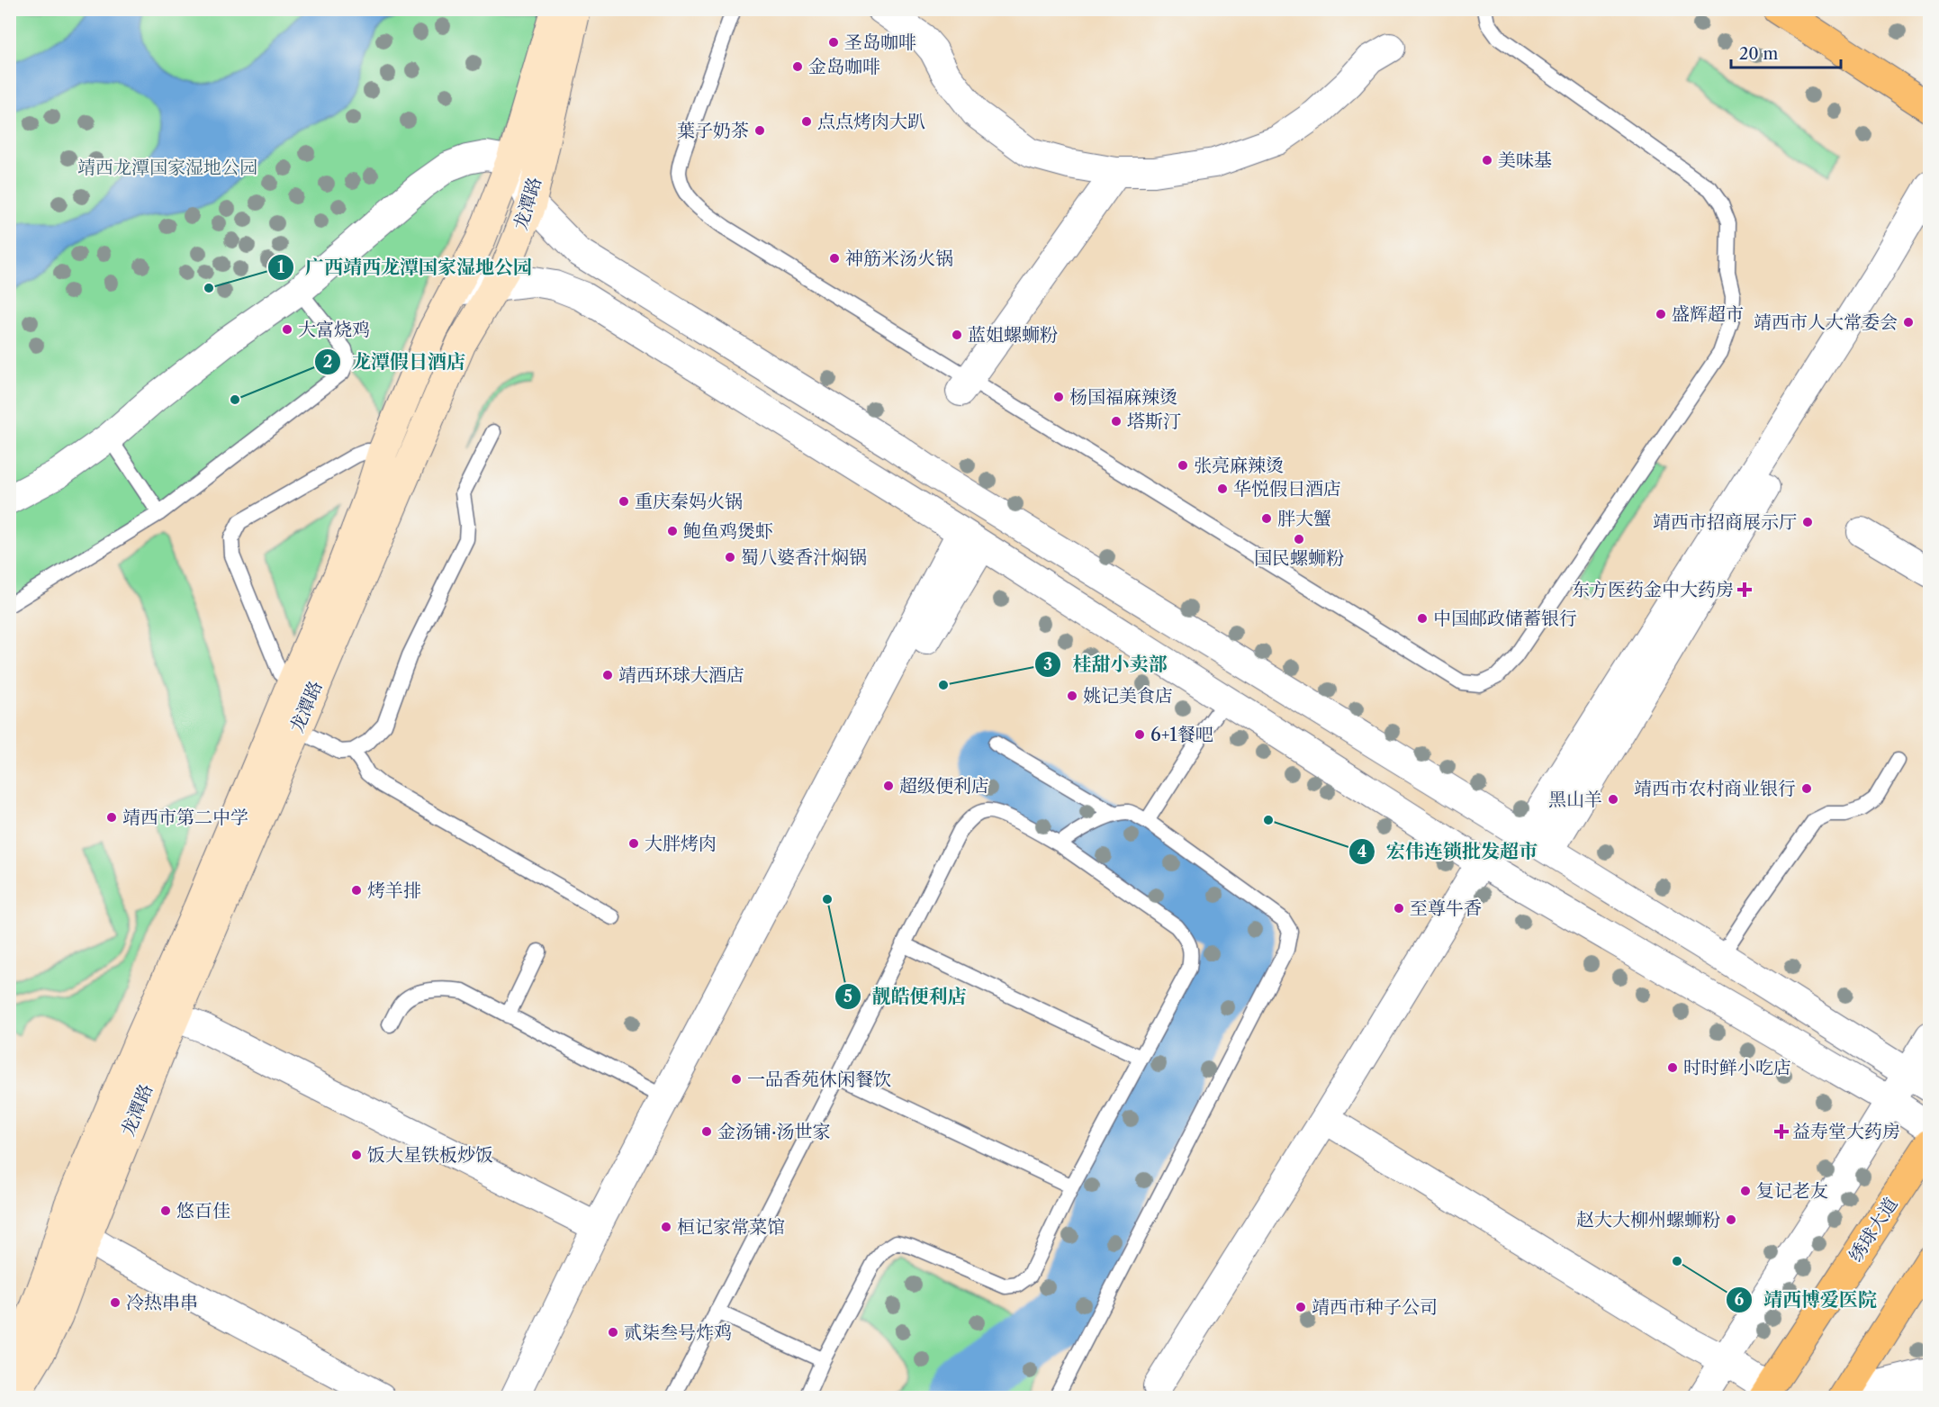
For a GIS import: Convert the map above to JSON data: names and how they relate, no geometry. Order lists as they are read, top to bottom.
{
  "streets": {
    "main road": ["龙潭路", "绣球大道"]
  },
  "parks": ["靖西龙潭国家湿地公园"],
  "places": {
    "other": [
      "圣岛咖啡",
      "金岛咖啡",
      "点点烤肉大趴",
      "葉子奶茶",
      "美味基",
      "神筋米汤火锅",
      "广西靖西龙潭国家湿地公园",
      "盛辉超市",
      "靖西市人大常委会",
      "大富烧鸡",
      "蓝姐螺蛳粉",
      "杨国福麻辣烫",
      "龙潭假日酒店",
      "塔斯汀",
      "张亮麻辣烫",
      "华悦假日酒店",
      "重庆秦妈火锅",
      "胖大蟹",
      "靖西市招商展示厅",
      "鲍鱼鸡煲虾",
      "国民螺蛳粉",
      "蜀八婆香汁焖锅",
      "中国邮政储蓄银行",
      "靖西环球大酒店",
      "桂甜小卖部",
      "姚记美食店",
      "6+1餐吧",
      "超级便利店",
      "靖西市农村商业银行",
      "黑山羊",
      "靖西市第二中学",
      "宏伟连锁批发超市",
      "大胖烤肉",
      "烤羊排",
      "靓皓便利店",
      "至尊牛香",
      "时时鲜小吃店",
      "一品香苑休闲餐饮",
      "金汤铺·汤世家",
      "饭大星铁板炒饭",
      "复记老友",
      "悠百佳",
      "赵大大柳州螺蛳粉",
      "桓记家常菜馆",
      "靖西博爱医院",
      "冷热串串",
      "靖西市种子公司",
      "贰柒叁号炸鸡"
    ],
    "health": ["东方医药金中大药房", "益寿堂大药房"]
  },
  "scale_bar": "20 m"
}
